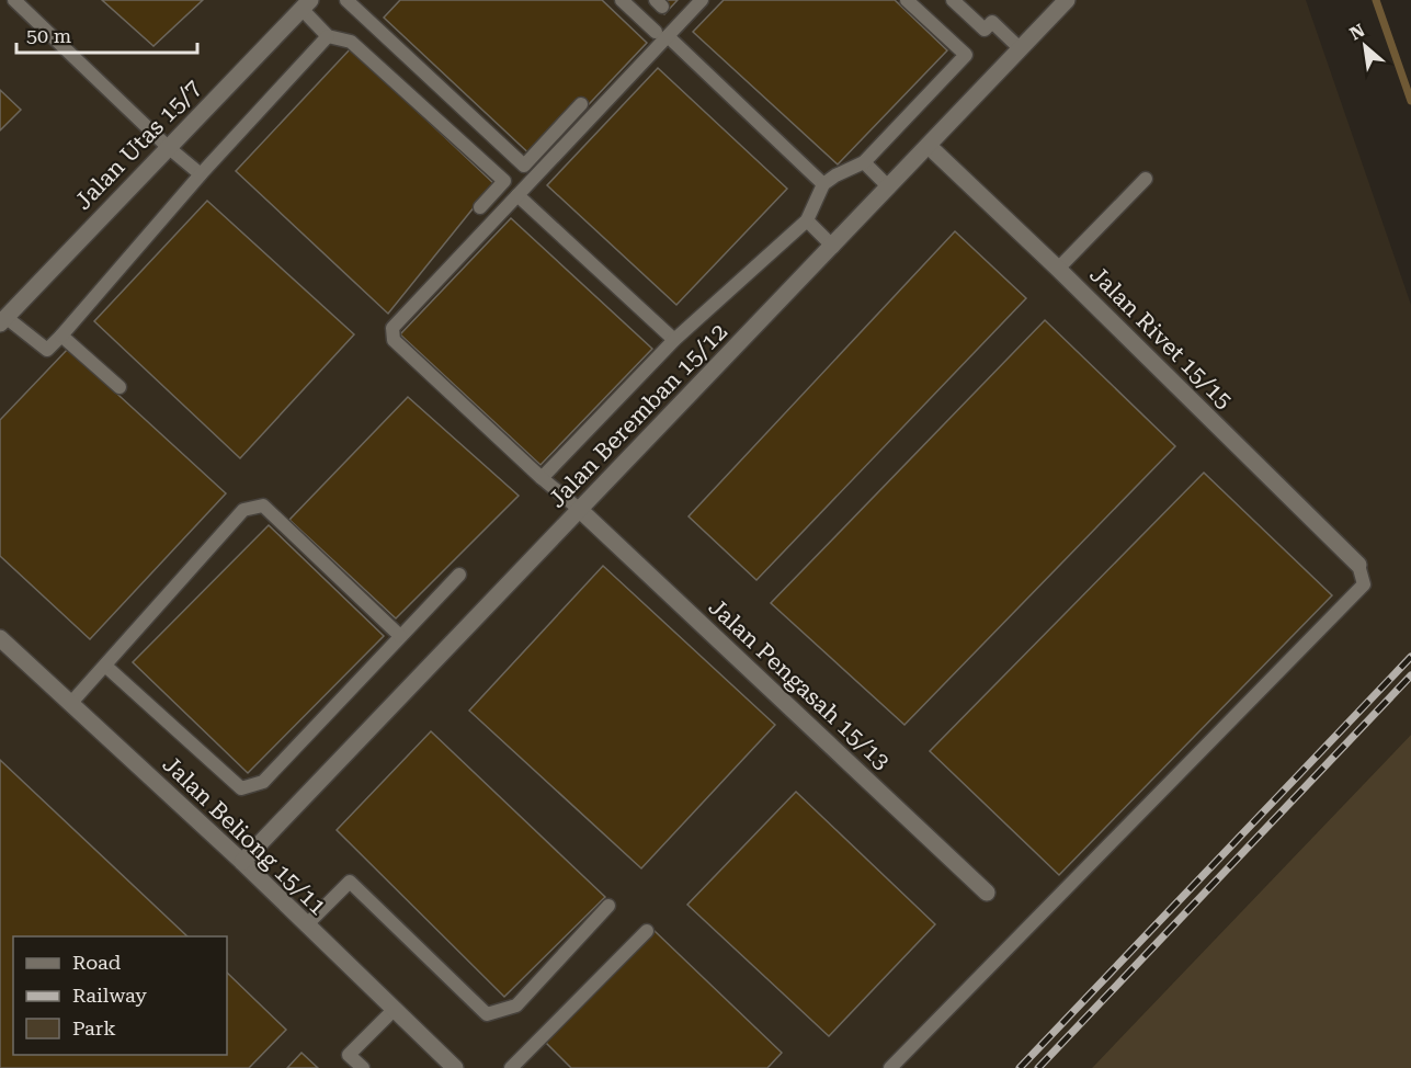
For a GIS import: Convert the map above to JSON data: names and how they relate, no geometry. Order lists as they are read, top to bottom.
{
  "streets": {
    "street": [
      "Jalan Utas 15/7",
      "Jalan Rivet 15/15",
      "Jalan Beremban 15/12",
      "Jalan Pengasah 15/13",
      "Jalan Beliong 15/11"
    ]
  },
  "crossings": [
    ["Jalan Rivet 15/15", "Jalan Beremban 15/12"],
    ["Jalan Beremban 15/12", "Jalan Pengasah 15/13"],
    ["Jalan Beremban 15/12", "Jalan Beliong 15/11"]
  ],
  "legend": ["Road", "Railway", "Park"],
  "scale_bar": "50 m",
  "north": "top left"
}
